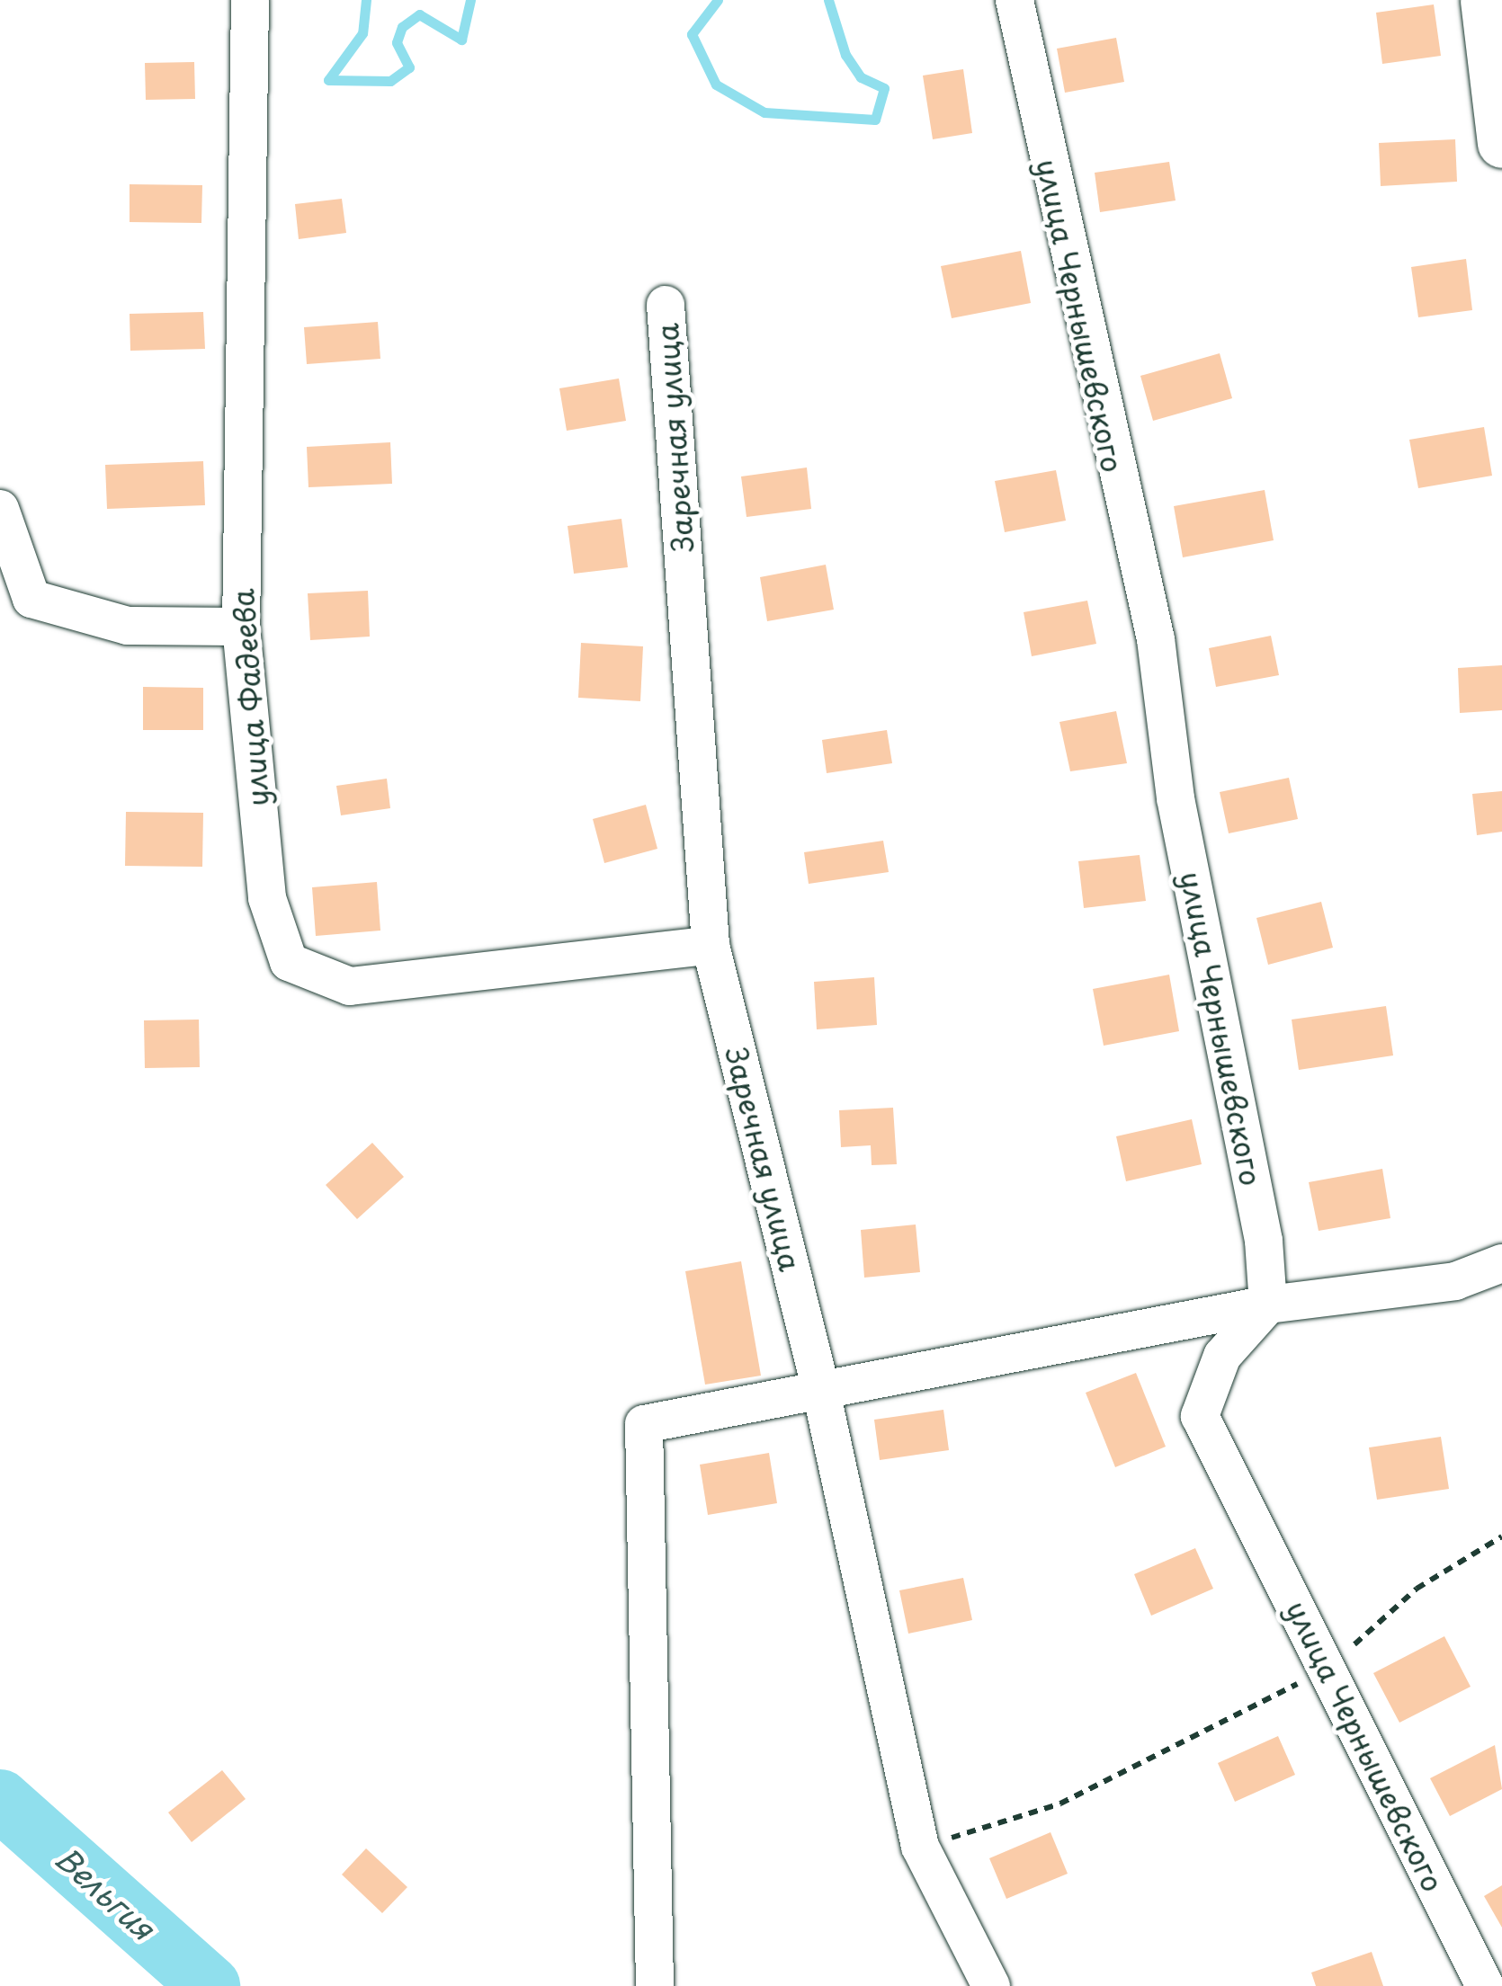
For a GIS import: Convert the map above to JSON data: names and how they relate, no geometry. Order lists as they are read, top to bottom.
{
  "streets": {
    "street": ["улица Чернышевского", "Заречная улица", "улица Фадеева"]
  },
  "crossings": [
    ["Заречная улица", "улица Фадеева"]
  ],
  "water": ["Вельгия"]
}
